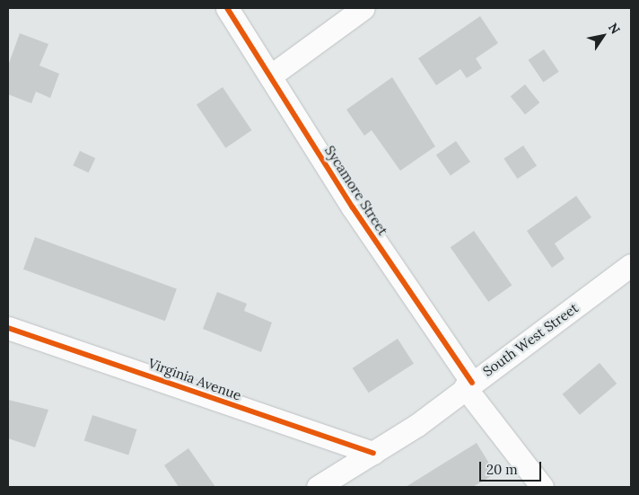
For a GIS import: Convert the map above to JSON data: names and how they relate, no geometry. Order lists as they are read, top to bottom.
{
  "streets": {
    "street": ["Sycamore Street", "South West Street", "Virginia Avenue"]
  },
  "crossings": [
    ["Sycamore Street", "South West Street"],
    ["South West Street", "Virginia Avenue"]
  ],
  "scale_bar": "20 m",
  "north": "top right"
}
